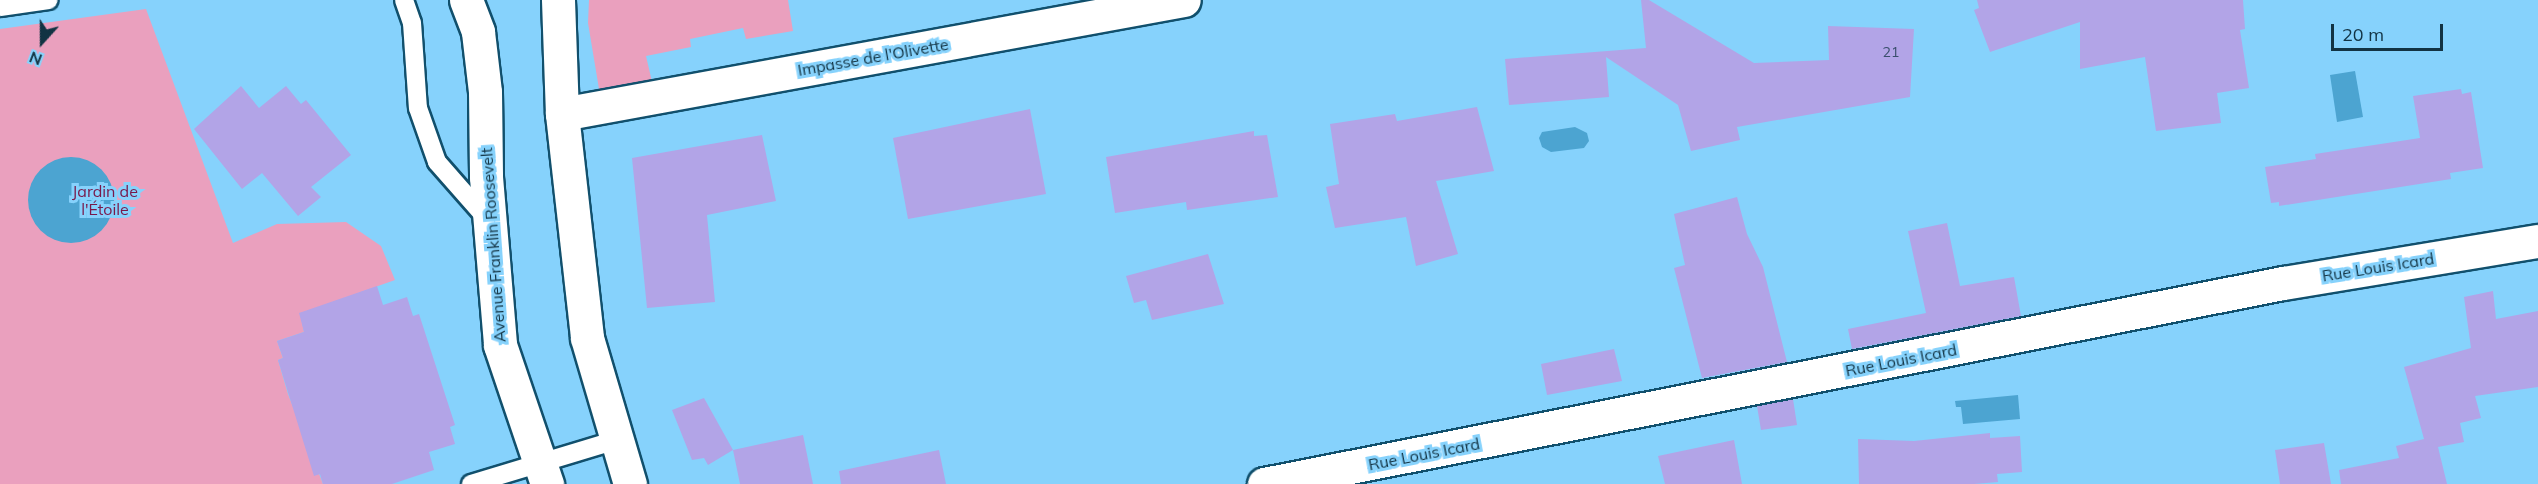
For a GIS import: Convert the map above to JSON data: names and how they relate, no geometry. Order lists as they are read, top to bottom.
{
  "streets": {
    "street": ["Impasse de l'Olivette", "Avenue Franklin Roosevelt", "Rue Louis Icard"]
  },
  "parks": ["Jardin de l'Étoile"],
  "house_numbers": ["21"],
  "scale_bar": "20 m",
  "north": "bottom"
}
